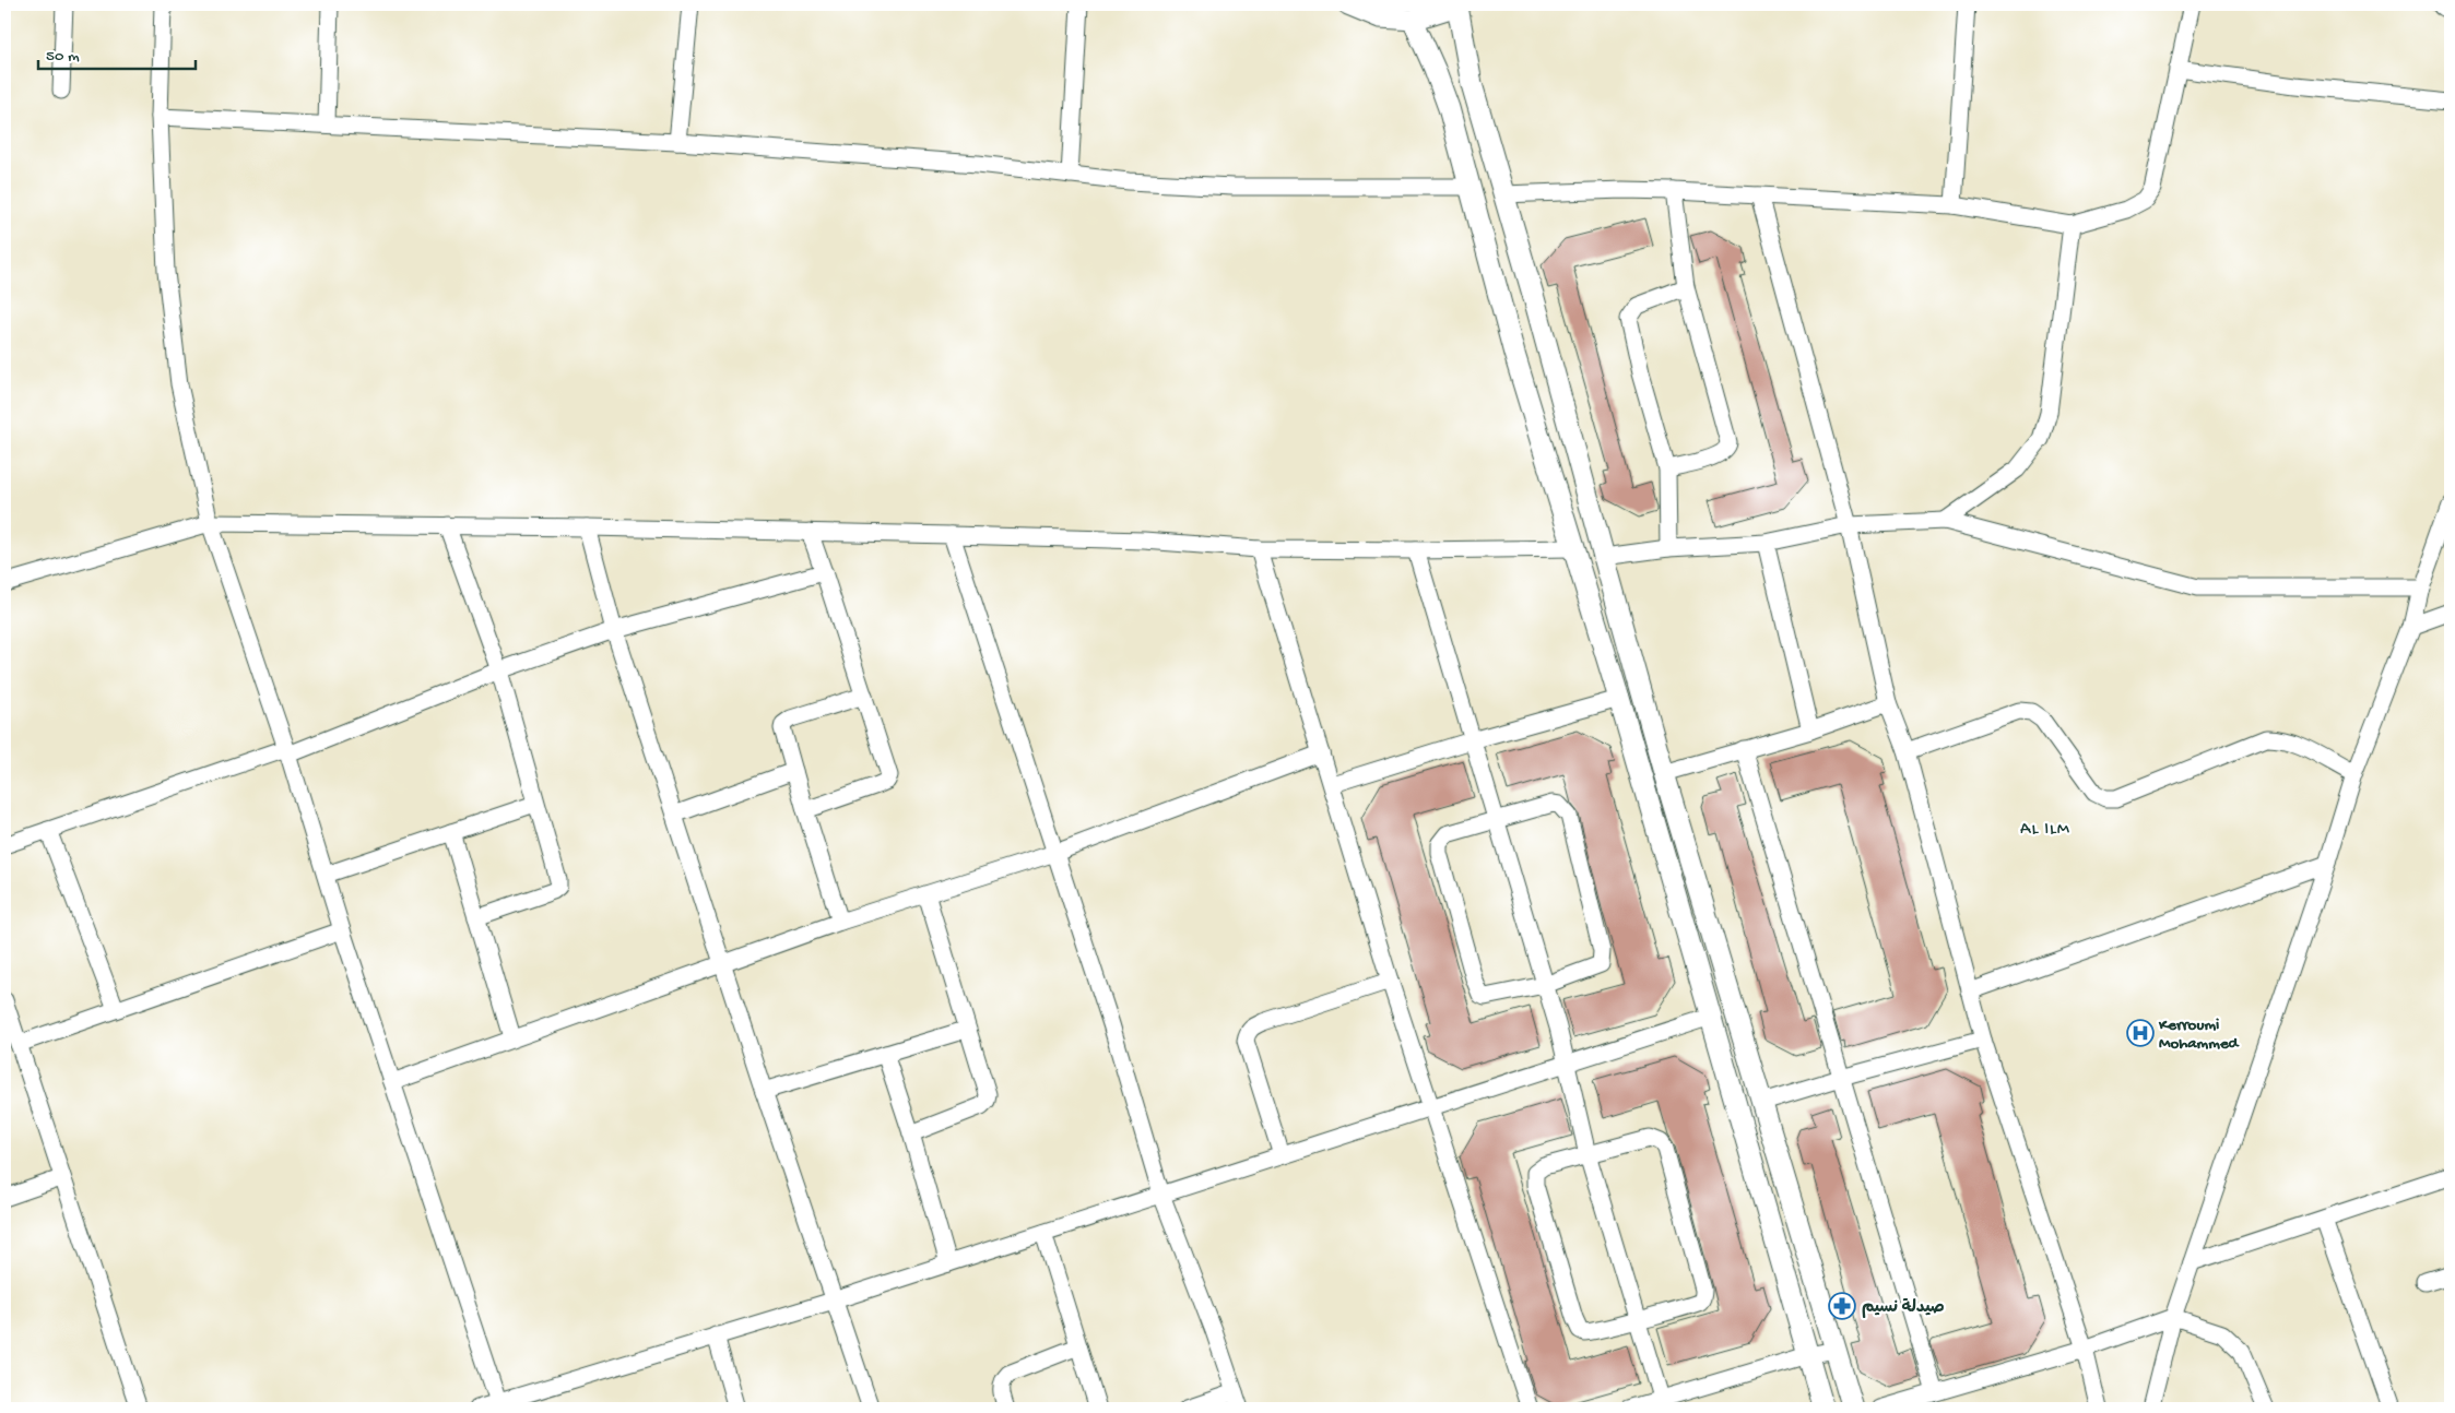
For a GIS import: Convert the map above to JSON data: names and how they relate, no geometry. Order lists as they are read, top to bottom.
{
  "districts": ["AL ILM"],
  "places": {
    "hospital": ["Kerroumi Mohammed"],
    "pharmacy": ["صيدلة نسيم"]
  },
  "scale_bar": "50 m"
}
